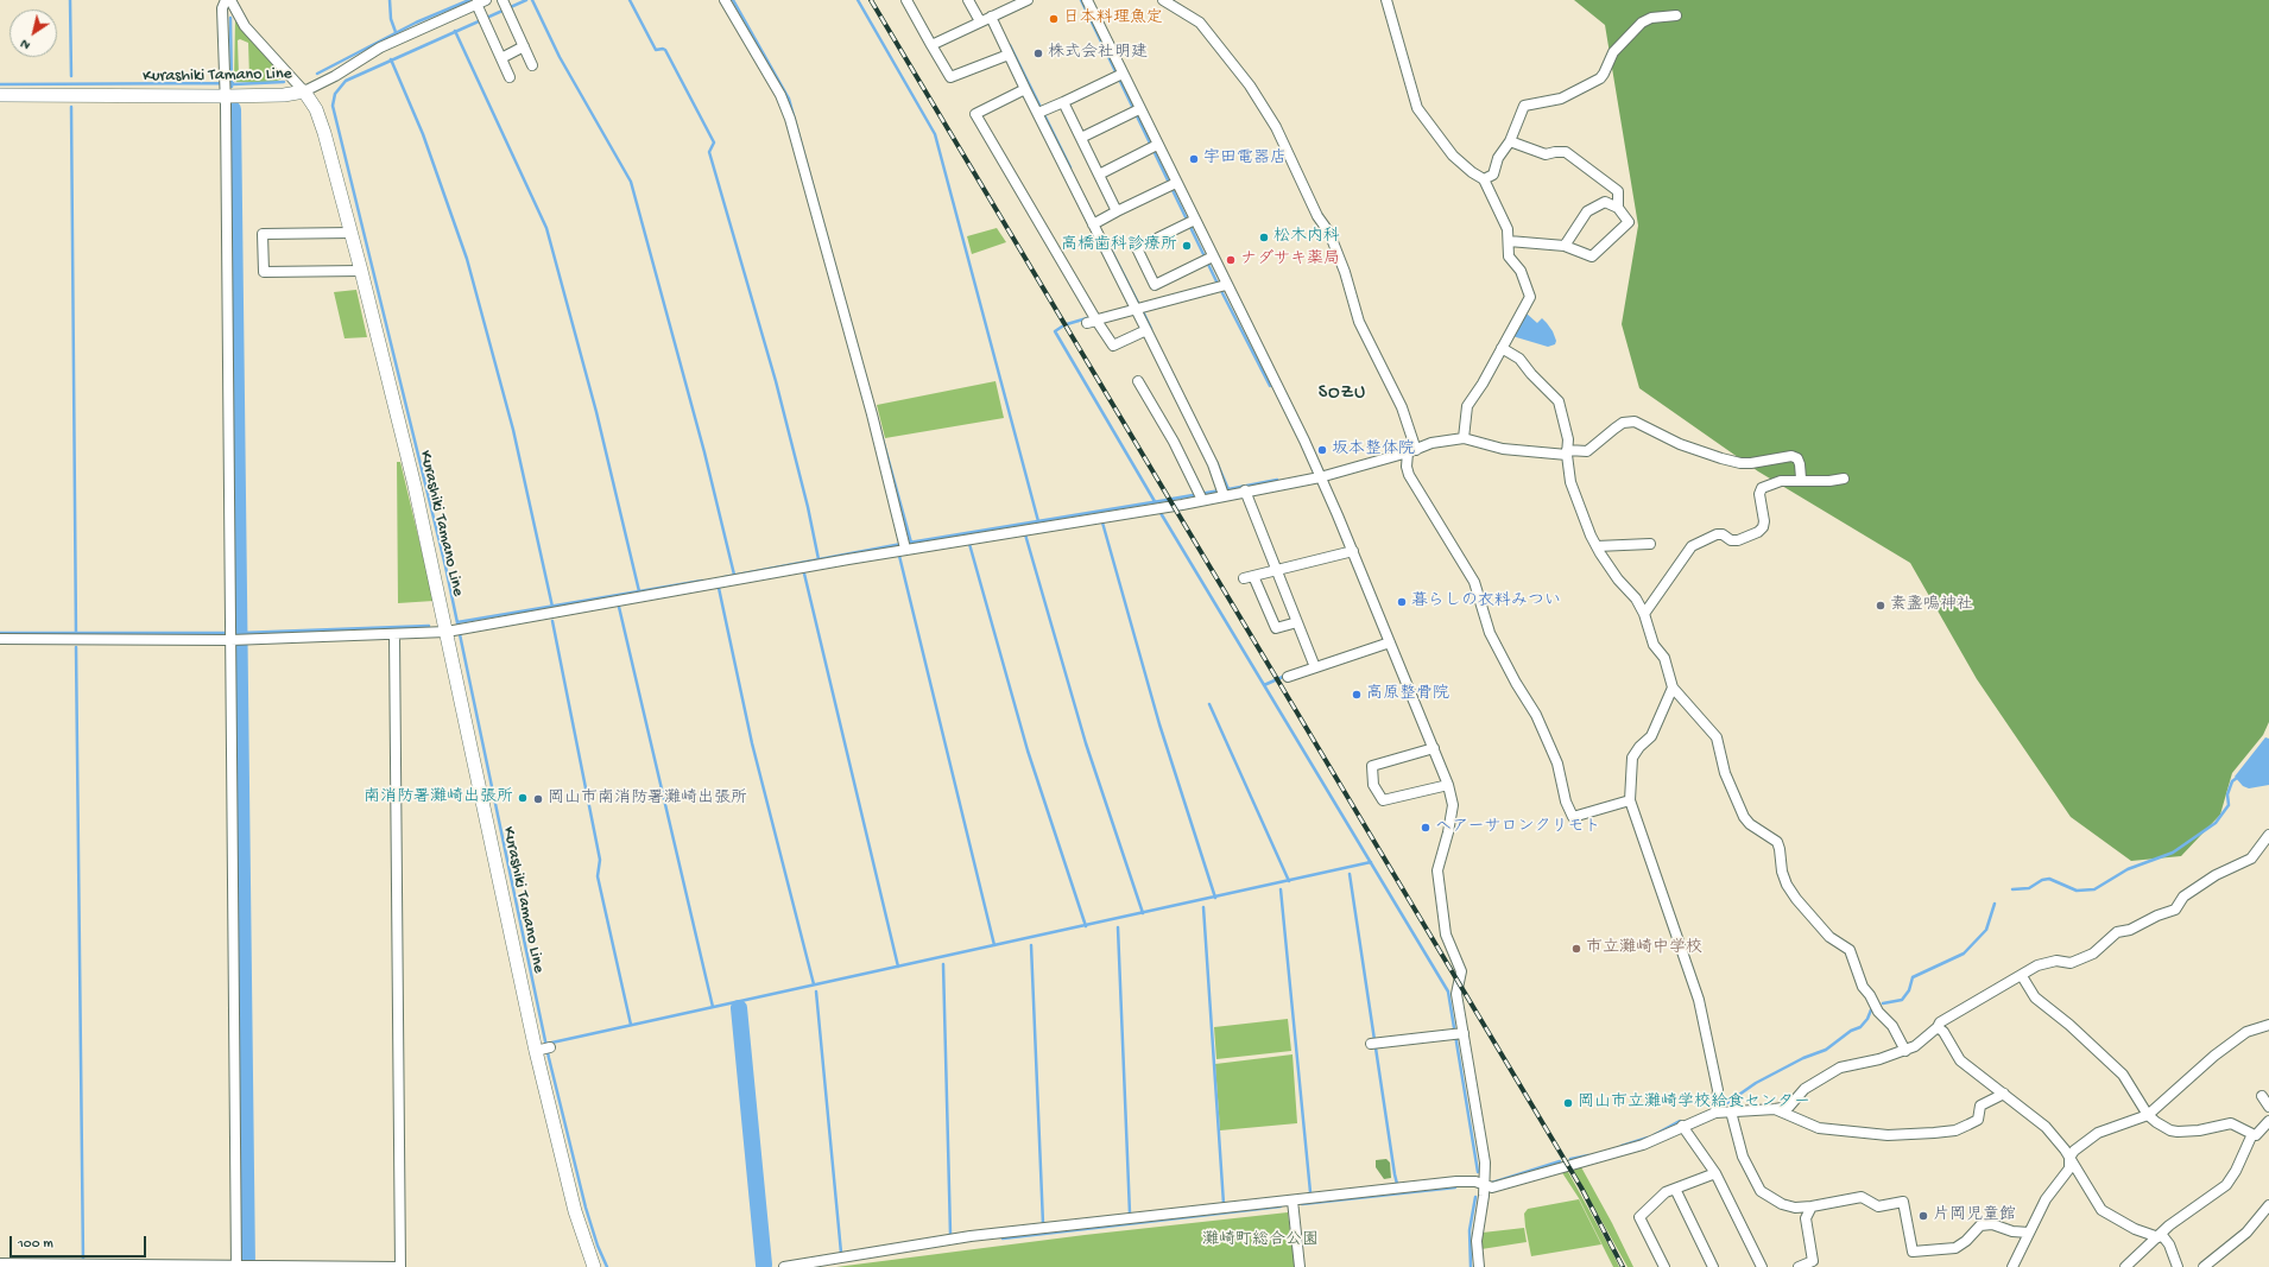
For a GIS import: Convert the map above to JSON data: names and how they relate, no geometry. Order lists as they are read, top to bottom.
{
  "streets": {
    "main road": ["Kurashiki Tamano Line"]
  },
  "districts": ["SOZU"],
  "parks": ["灘崎町総合公園"],
  "places": [
    "日本料理魚定",
    "株式会社明建",
    "宇田電器店",
    "松木内科",
    "高橋歯科診療所",
    "ナダサキ薬局",
    "坂本整体院",
    "暮らしの衣料みつい",
    "素盞嗚神社",
    "高原整骨院",
    "南消防署灘崎出張所",
    "岡山市南消防署灘崎出張所",
    "ヘアーサロンクリモト",
    "市立灘崎中学校",
    "岡山市立灘崎学校給食センター",
    "片岡児童館"
  ],
  "scale_bar": "100 m",
  "north": "bottom left"
}
